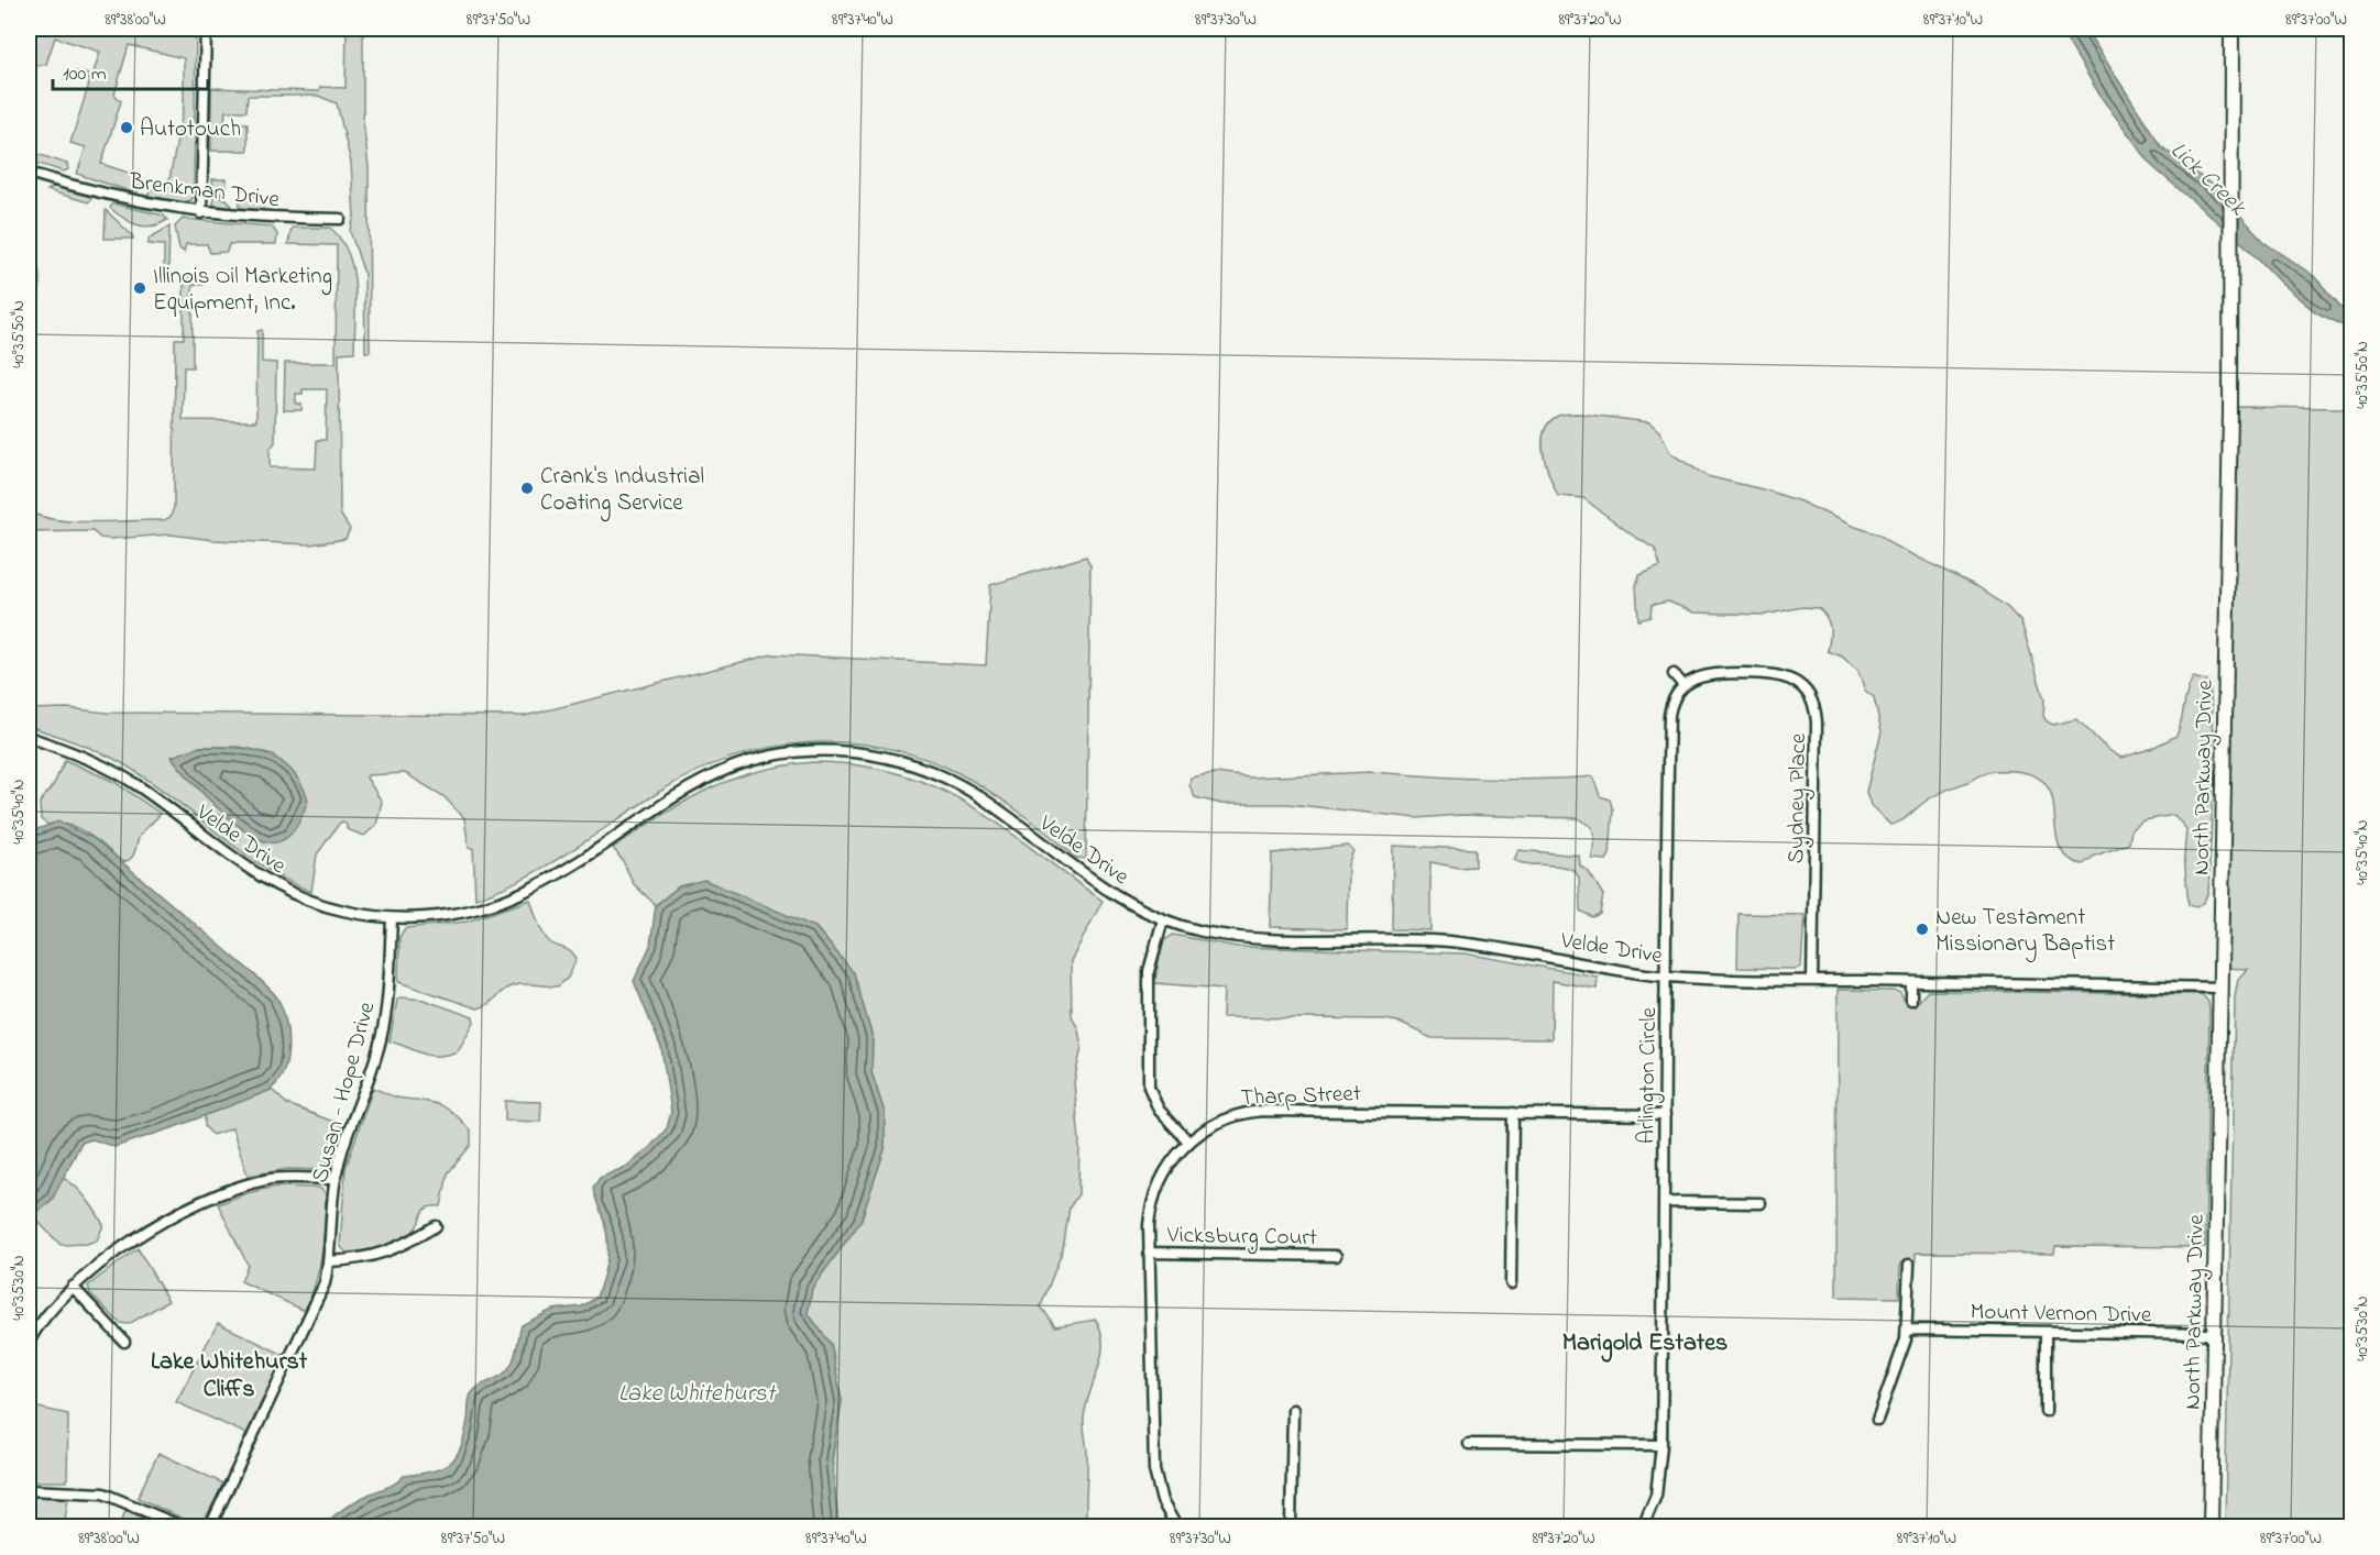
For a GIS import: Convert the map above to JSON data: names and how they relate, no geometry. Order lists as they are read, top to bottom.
{
  "streets": {
    "main road": ["North Parkway Drive"],
    "street": [
      "Brenkman Drive",
      "Sydney Place",
      "Velde Drive",
      "Arlington Circle",
      "Susan - Hope Drive",
      "Tharp Street",
      "Vicksburg Court",
      "Mount Vernon Drive"
    ]
  },
  "crossings": [
    ["North Parkway Drive", "Velde Drive"],
    ["North Parkway Drive", "Mount Vernon Drive"],
    ["Sydney Place", "Velde Drive"],
    ["Sydney Place", "Arlington Circle"],
    ["Velde Drive", "Arlington Circle"],
    ["Velde Drive", "Susan - Hope Drive"],
    ["Arlington Circle", "Tharp Street"],
    ["Tharp Street", "Vicksburg Court"]
  ],
  "districts": ["Marigold Estates", "Lake Whitehurst Cliffs"],
  "water": ["Lick Creek", "Lake Whitehurst"],
  "places": [
    "Autotouch",
    "Illinois Oil Marketing Equipment, Inc.",
    "Crank's Industrial Coating Service",
    "New Testament Missionary Baptist"
  ],
  "scale_bar": "100 m",
  "coordinates": [
    "89°38'00\"W",
    "89°37'50\"W",
    "89°37'40\"W",
    "89°37'30\"W",
    "89°37'20\"W",
    "89°37'10\"W",
    "89°37'00\"W",
    "40°35'50\"N",
    "40°35'40\"N",
    "40°35'30\"N"
  ]
}
